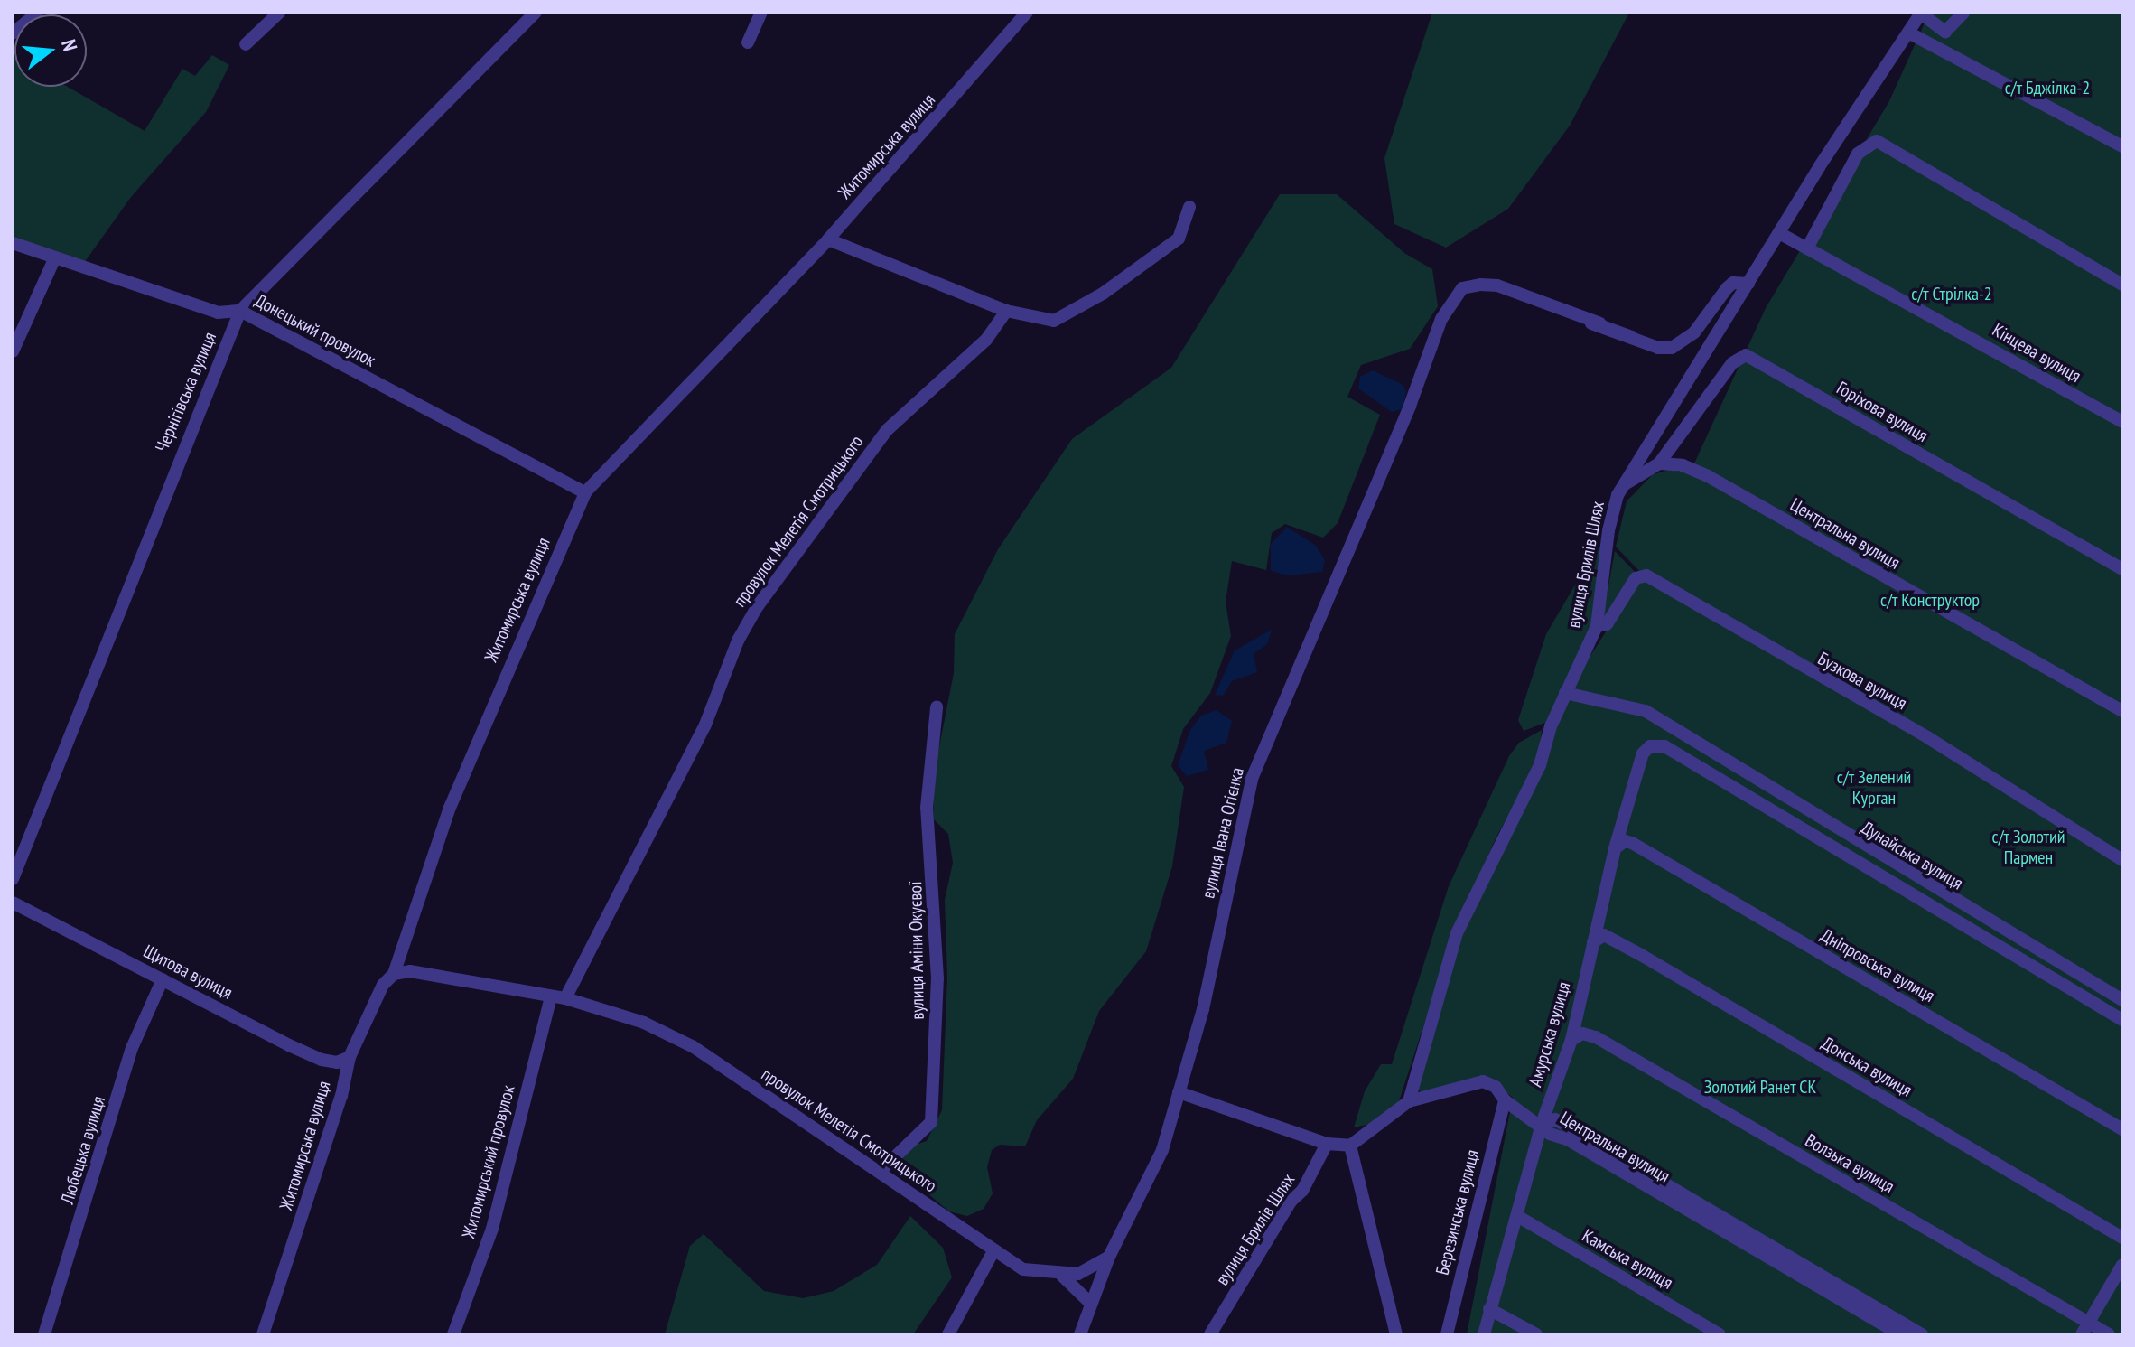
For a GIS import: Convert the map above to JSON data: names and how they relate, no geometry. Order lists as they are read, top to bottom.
{
  "streets": {
    "street": [
      "Житомирська вулиця",
      "Донецький провулок",
      "Кінцева вулиця",
      "Чернігівська вулиця",
      "Горіхова вулиця",
      "провулок Мелетія Смотрицького",
      "Центральна вулиця",
      "вулиця Брилів Шлях",
      "Бузкова вулиця",
      "вулиця Івана Огієнка",
      "Дунайська вулиця",
      "вулиця Аміни Окуєвої",
      "Дніпровська вулиця",
      "Щитова вулиця",
      "Амурська вулиця",
      "Донська вулиця",
      "Любецька вулиця",
      "Житомирський провулок",
      "Волзька вулиця",
      "Березинська вулиця",
      "Камська вулиця"
    ]
  },
  "crossings": [
    ["Житомирська вулиця", "Донецький провулок"],
    ["Житомирська вулиця", "провулок Мелетія Смотрицького"],
    ["Житомирська вулиця", "Щитова вулиця"],
    ["Донецький провулок", "Чернігівська вулиця"],
    ["Кінцева вулиця", "вулиця Брилів Шлях"],
    ["Горіхова вулиця", "Центральна вулиця"],
    ["провулок Мелетія Смотрицького", "вулиця Івана Огієнка"],
    ["провулок Мелетія Смотрицького", "вулиця Аміни Окуєвої"],
    ["провулок Мелетія Смотрицького", "Житомирський провулок"],
    ["Центральна вулиця", "Амурська вулиця"],
    ["вулиця Брилів Шлях", "Бузкова вулиця"],
    ["вулиця Брилів Шлях", "Дунайська вулиця"],
    ["Дунайська вулиця", "Амурська вулиця"],
    ["Дніпровська вулиця", "Амурська вулиця"],
    ["Щитова вулиця", "Любецька вулиця"],
    ["Амурська вулиця", "Донська вулиця"],
    ["Амурська вулиця", "Волзька вулиця"],
    ["Амурська вулиця", "Камська вулиця"]
  ],
  "parks": [
    "с/т Бджілка-2",
    "с/т Стрілка-2",
    "с/т Конструктор",
    "с/т Зелений Курган",
    "с/т Золотий Пармен",
    "Золотий Ранет СК"
  ],
  "north": "right"
}
